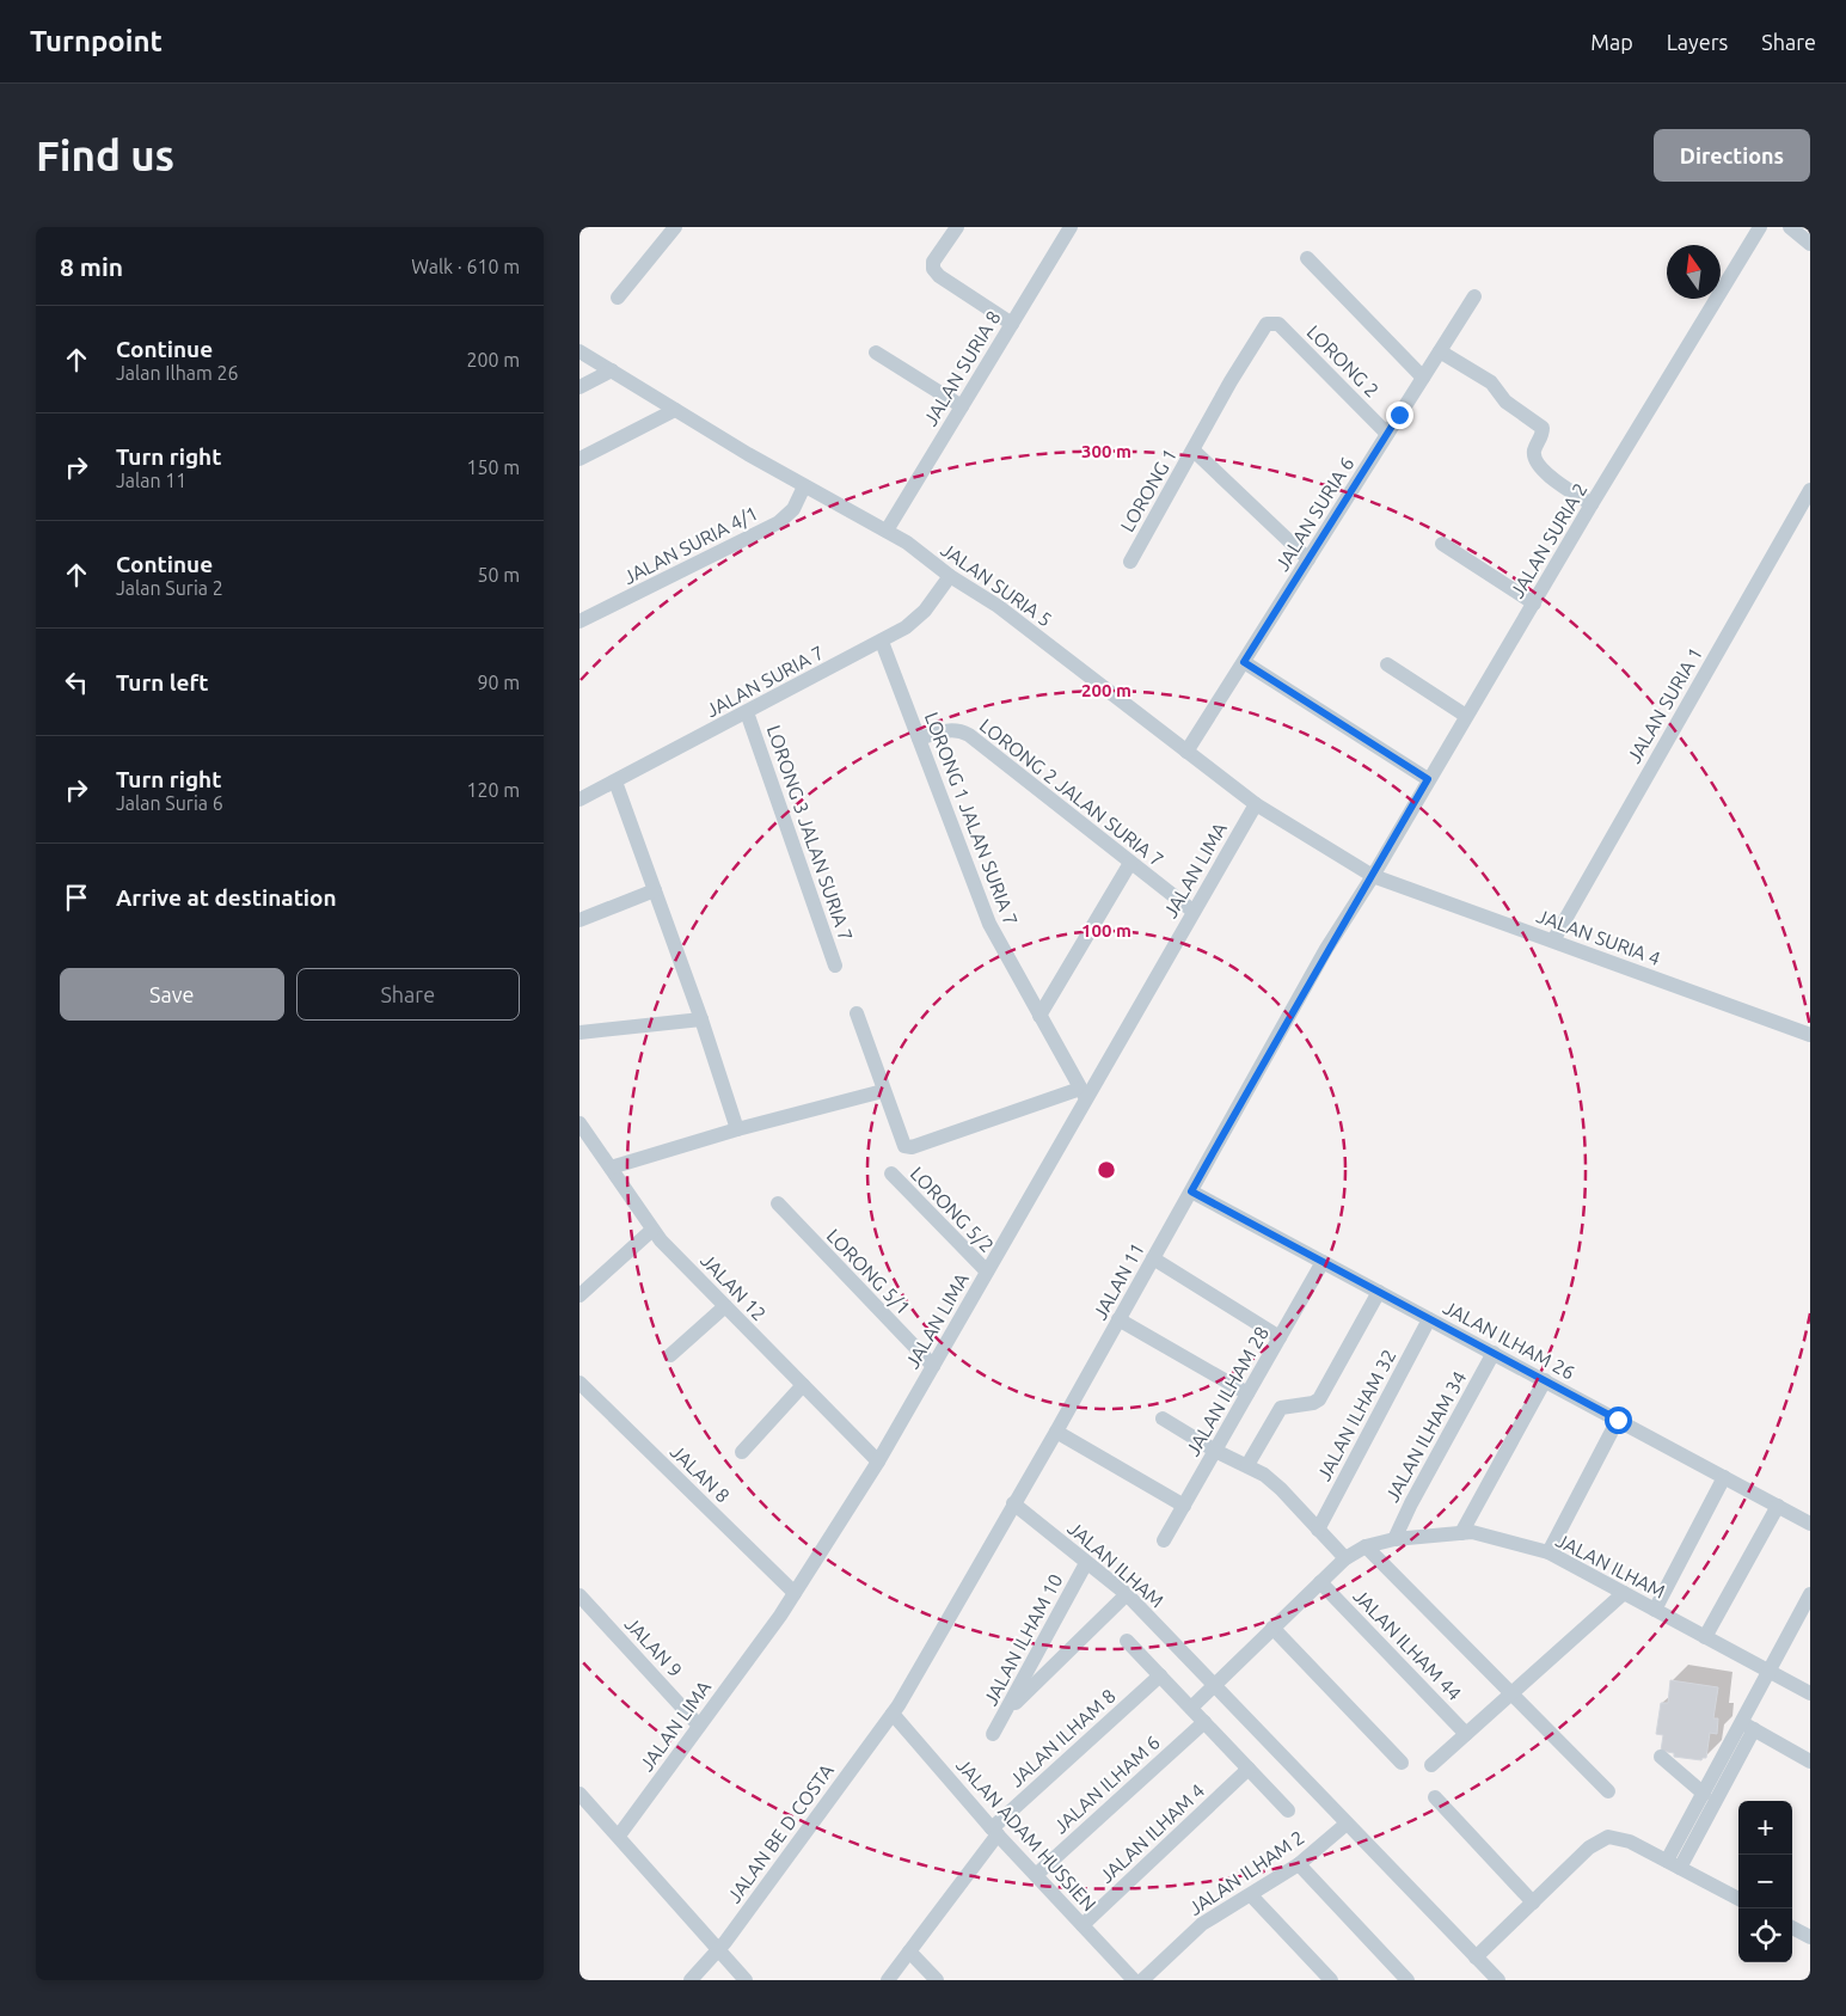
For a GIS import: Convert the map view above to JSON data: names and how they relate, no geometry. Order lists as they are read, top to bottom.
{
  "streets": {
    "street": [
      "LORONG 2",
      "JALAN SURIA 8",
      "LORONG 1",
      "JALAN SURIA 6",
      "JALAN SURIA 2",
      "JALAN SURIA 4/1",
      "JALAN SURIA 5",
      "JALAN SURIA 7",
      "JALAN SURIA 1",
      "LORONG 2 JALAN SURIA 7",
      "LORONG 1 JALAN SURIA 7",
      "LORONG 3 JALAN SURIA 7",
      "JALAN LIMA",
      "JALAN SURIA 4",
      "LORONG 5/2",
      "LORONG 5/1",
      "JALAN 11",
      "JALAN 12",
      "JALAN ILHAM 26",
      "JALAN ILHAM 28",
      "JALAN ILHAM 32",
      "JALAN ILHAM 34",
      "JALAN 8",
      "JALAN ILHAM",
      "JALAN ILHAM 10",
      "JALAN ILHAM 44",
      "JALAN 9",
      "JALAN ILHAM 8",
      "JALAN ILHAM 6",
      "JALAN BE D COSTA",
      "JALAN ILHAM 4",
      "JALAN ADAM HUSSIEN",
      "JALAN ILHAM 2"
    ]
  },
  "crossings": [
    ["LORONG 2", "LORONG 1"],
    ["LORONG 2", "JALAN SURIA 6"],
    ["JALAN SURIA 8", "JALAN SURIA 5"],
    ["LORONG 1", "JALAN SURIA 6"],
    ["JALAN SURIA 6", "JALAN SURIA 5"],
    ["JALAN SURIA 2", "JALAN SURIA 5"],
    ["JALAN SURIA 2", "JALAN SURIA 4"],
    ["JALAN SURIA 2", "JALAN 11"],
    ["JALAN SURIA 4/1", "JALAN SURIA 5"],
    ["JALAN SURIA 5", "JALAN SURIA 7"],
    ["JALAN SURIA 5", "JALAN LIMA"],
    ["JALAN SURIA 5", "JALAN SURIA 4"],
    ["JALAN SURIA 5", "JALAN 11"],
    ["JALAN SURIA 7", "LORONG 1 JALAN SURIA 7"],
    ["JALAN SURIA 7", "LORONG 3 JALAN SURIA 7"],
    ["JALAN SURIA 1", "JALAN SURIA 4"],
    ["LORONG 2 JALAN SURIA 7", "LORONG 1 JALAN SURIA 7"],
    ["LORONG 2 JALAN SURIA 7", "JALAN LIMA"],
    ["LORONG 1 JALAN SURIA 7", "JALAN LIMA"],
    ["JALAN LIMA", "LORONG 5/2"],
    ["JALAN LIMA", "LORONG 5/1"],
    ["JALAN LIMA", "JALAN 12"],
    ["JALAN LIMA", "JALAN 8"],
    ["JALAN LIMA", "JALAN 9"],
    ["JALAN SURIA 4", "JALAN 11"],
    ["JALAN 11", "JALAN ILHAM 26"],
    ["JALAN 11", "JALAN ILHAM"],
    ["JALAN 11", "JALAN BE D COSTA"],
    ["JALAN 11", "JALAN ADAM HUSSIEN"],
    ["JALAN ILHAM 26", "JALAN ILHAM 28"],
    ["JALAN ILHAM 26", "JALAN ILHAM 32"],
    ["JALAN ILHAM 26", "JALAN ILHAM 34"],
    ["JALAN ILHAM 34", "JALAN ILHAM"],
    ["JALAN ILHAM", "JALAN ILHAM 10"],
    ["JALAN ILHAM", "JALAN ILHAM 44"],
    ["JALAN ILHAM", "JALAN ILHAM 2"],
    ["JALAN ILHAM 8", "JALAN ADAM HUSSIEN"],
    ["JALAN ILHAM 6", "JALAN ADAM HUSSIEN"],
    ["JALAN BE D COSTA", "JALAN ADAM HUSSIEN"],
    ["JALAN ILHAM 4", "JALAN ADAM HUSSIEN"]
  ],
  "north": "top",
  "page": {
    "header": "Turnpoint",
    "nav": ["Map", "Layers", "Share"],
    "buttons": [
      "Directions",
      ["Save", "Share"]
    ],
    "title": "Find us",
    "heading": ["8 min", "Walk · 610 m"],
    "list": [
      ["Continue", "Jalan Ilham 26", "200 m"],
      ["Turn right", "Jalan 11", "150 m"],
      ["Continue", "Jalan Suria 2", "50 m"],
      ["Turn left", "90 m"],
      ["Turn right", "Jalan Suria 6", "120 m"],
      "Arrive at destination"
    ],
    "map_buttons": ["+", "−"]
  },
  "rings": ["300 m", "200 m", "100 m"]
}
